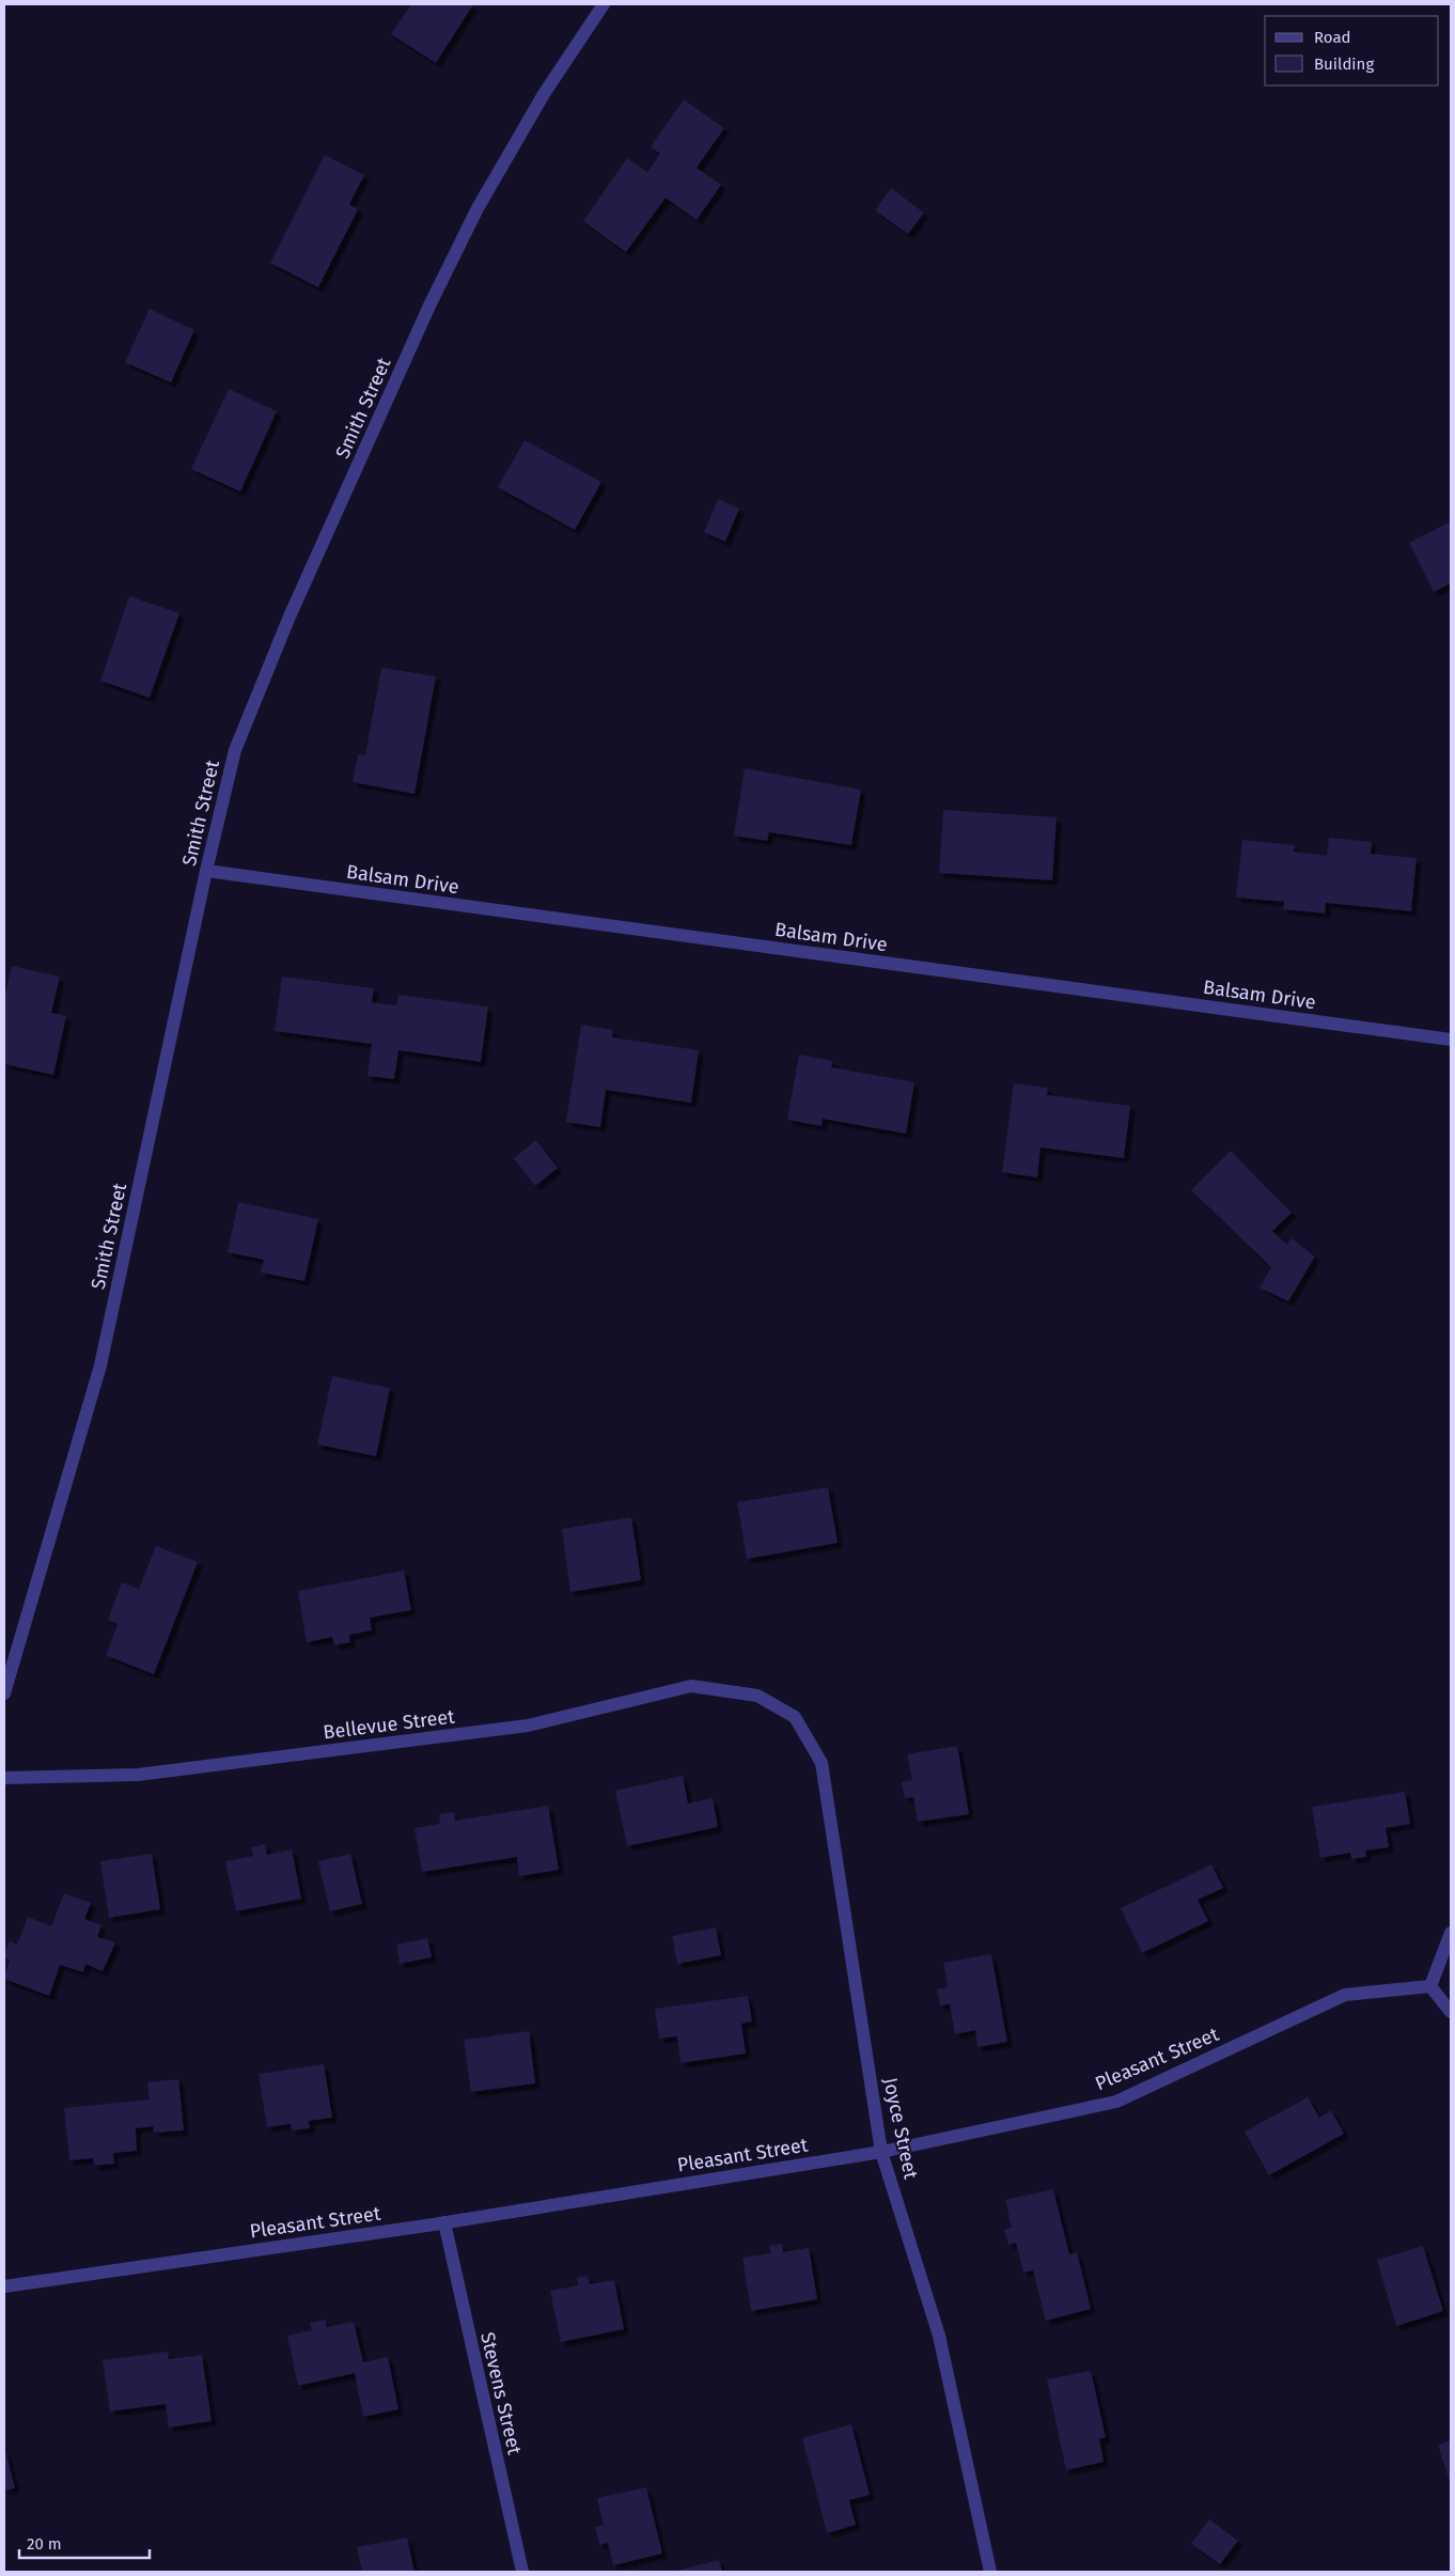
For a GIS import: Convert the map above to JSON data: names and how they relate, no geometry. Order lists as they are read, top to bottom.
{
  "streets": {
    "street": [
      "Smith Street",
      "Balsam Drive",
      "Bellevue Street",
      "Pleasant Street",
      "Joyce Street",
      "Stevens Street"
    ]
  },
  "crossings": [
    ["Smith Street", "Balsam Drive"],
    ["Bellevue Street", "Joyce Street"],
    ["Pleasant Street", "Joyce Street"],
    ["Pleasant Street", "Stevens Street"]
  ],
  "legend": ["Road", "Building"],
  "scale_bar": "20 m"
}
